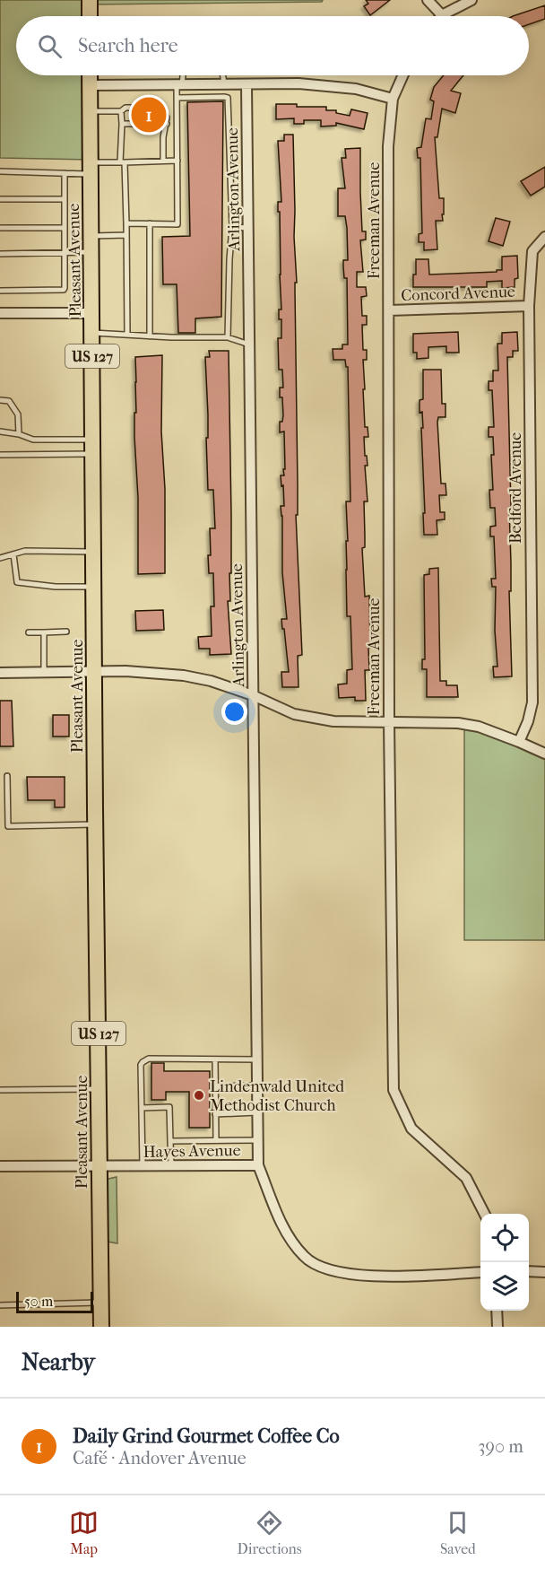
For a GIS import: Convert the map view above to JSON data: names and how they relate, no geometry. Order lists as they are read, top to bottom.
{
  "streets": {
    "main road": ["Pleasant Avenue", "US 127"],
    "street": [
      "Arlington Avenue",
      "Freeman Avenue",
      "Concord Avenue",
      "Bedford Avenue",
      "Hayes Avenue"
    ]
  },
  "crossings": [
    ["Arlington Avenue", "Hayes Avenue"],
    ["Freeman Avenue", "Concord Avenue"],
    ["Pleasant Avenue", "Hayes Avenue"],
    ["Concord Avenue", "Bedford Avenue"]
  ],
  "places": ["Lindenwald United Methodist Church"],
  "scale_bar": "50 m",
  "page": {
    "search": "Search here",
    "pins": "1",
    "scale": "50 m",
    "heading": "Nearby",
    "list": [
      {
        "mark": "1",
        "name": "Daily Grind Gourmet Coffee Co",
        "note": "Café · Andover Avenue",
        "value": "390 m"
      }
    ],
    "nav": ["Map", "Directions", "Saved"]
  }
}
